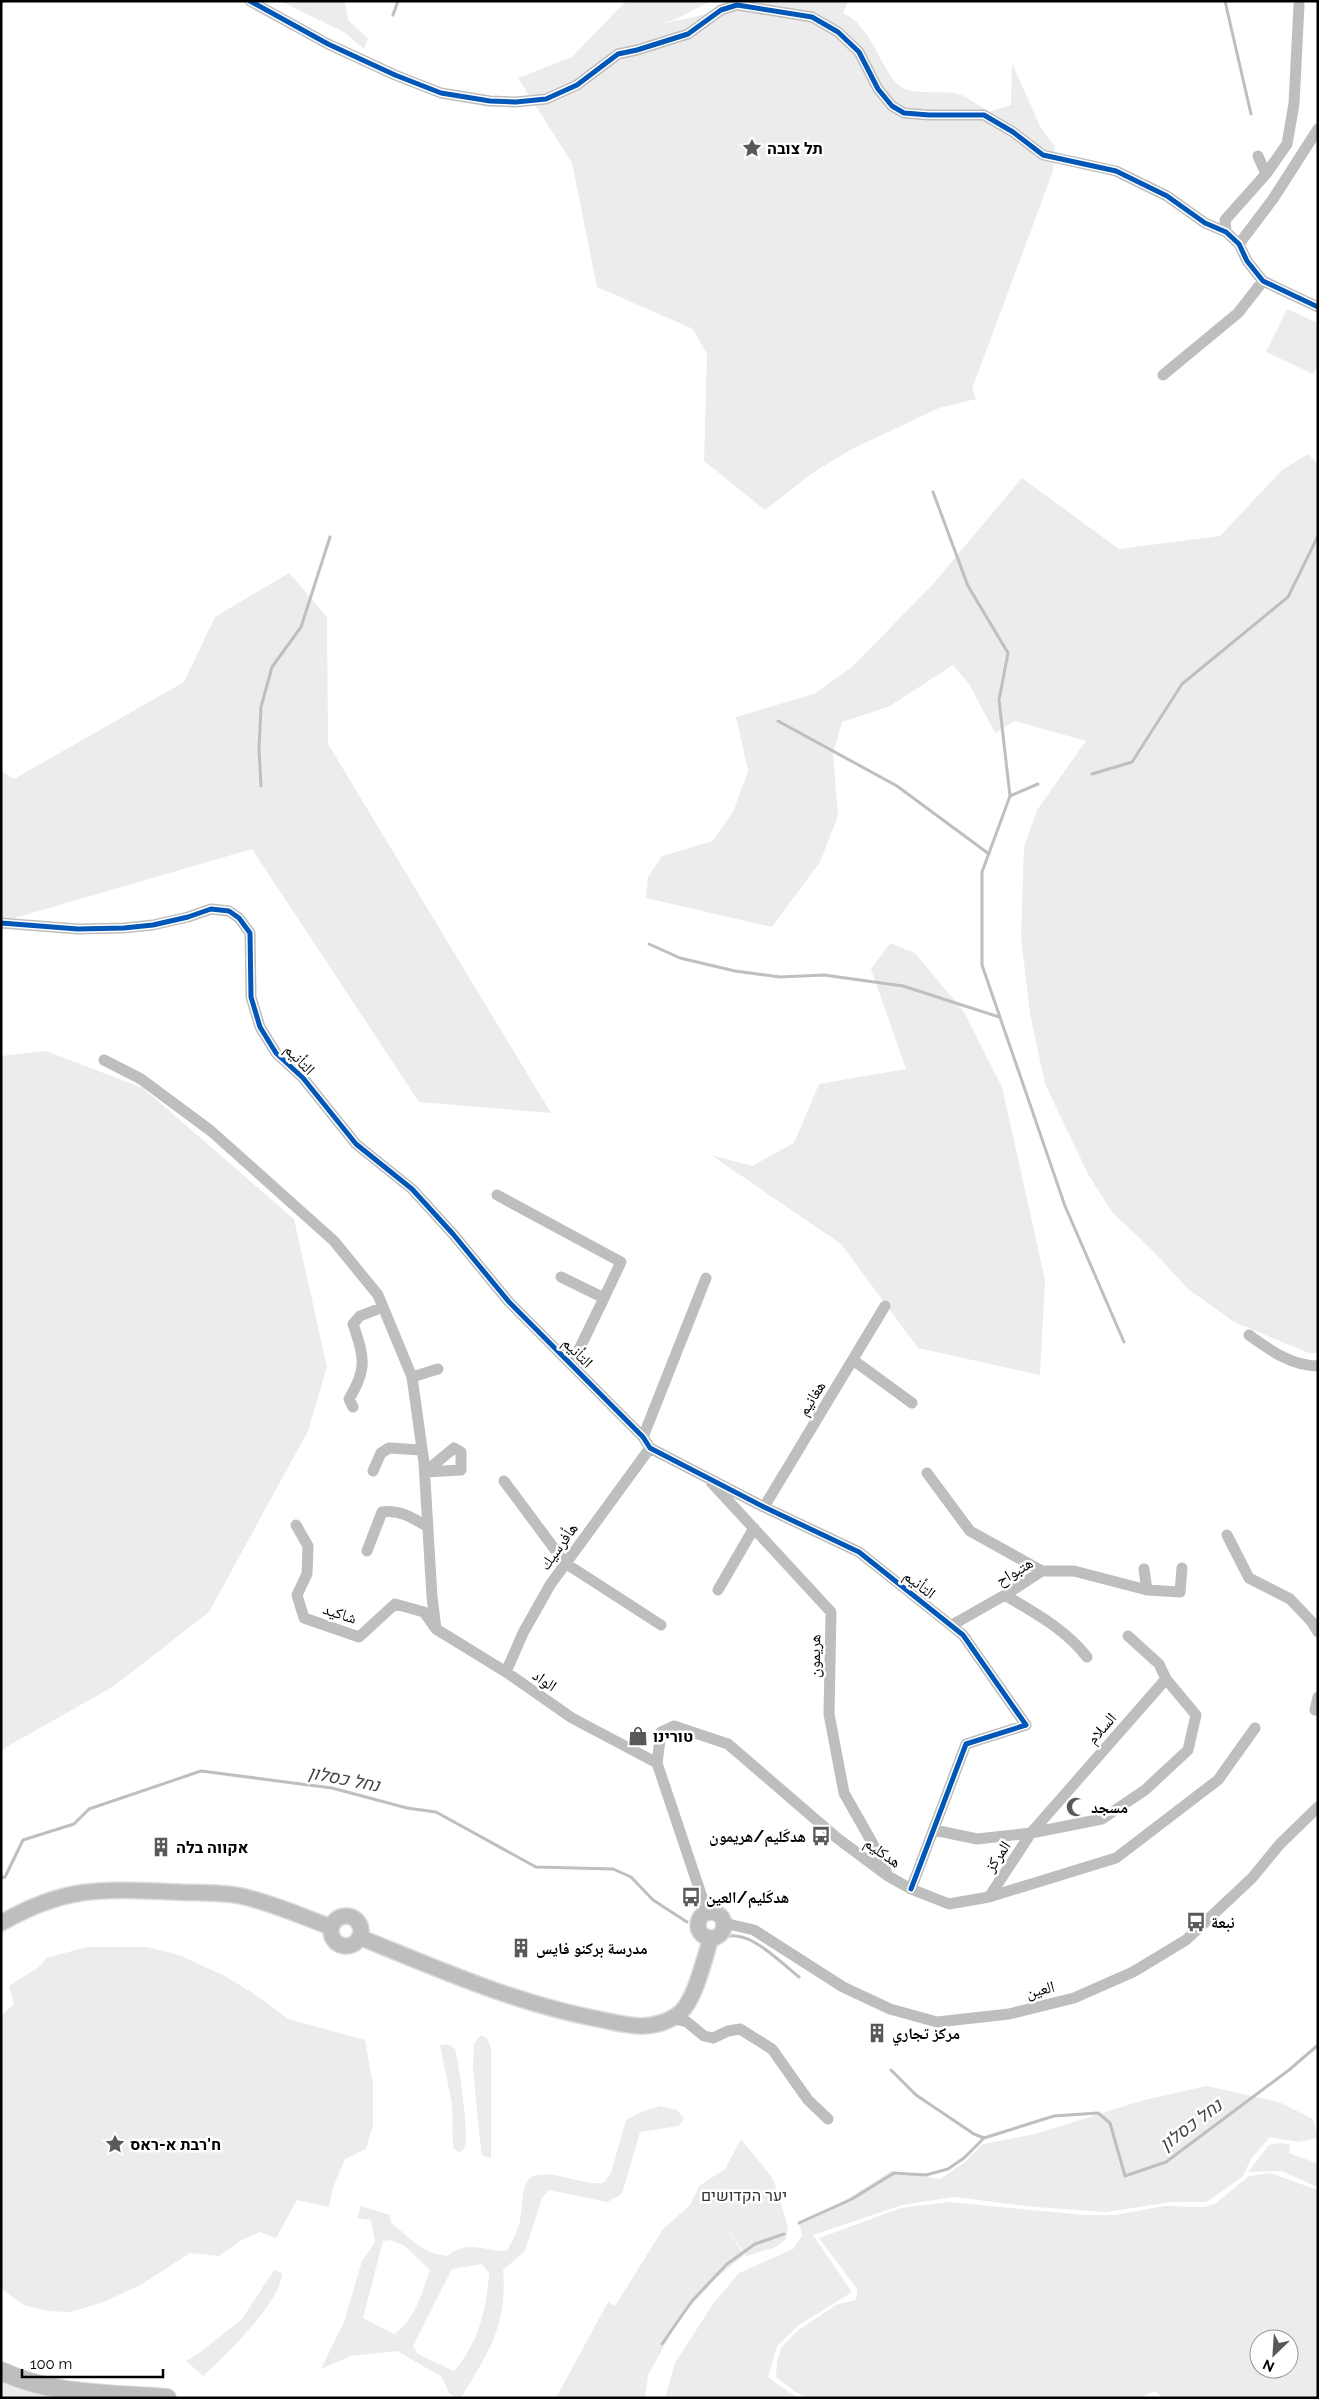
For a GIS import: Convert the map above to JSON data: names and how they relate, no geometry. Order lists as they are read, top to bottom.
{
  "streets": {
    "street": [
      "التأنيم",
      "هغانيم",
      "هأفرسيك",
      "هتبواح",
      "شاكيد",
      "هريمون",
      "الواد",
      "السلام",
      "هدكليم",
      "المركز",
      "العين"
    ]
  },
  "crossings": [
    ["التأنيم", "هغانيم"],
    ["التأنيم", "هأفرسيك"],
    ["التأنيم", "هتبواح"],
    ["التأنيم", "هريمون"],
    ["التأنيم", "هدكليم"],
    ["هأفرسيك", "الواد"],
    ["شاكيد", "الواد"],
    ["هريمون", "هدكليم"],
    ["الواد", "هدكليم"],
    ["السلام", "المركز"],
    ["هدكليم", "المركز"],
    ["هدكليم", "العين"]
  ],
  "water": ["נחל כסלון"],
  "parks": ["יער הקדושים"],
  "places": {
    "place": ["תל צובה", "ח'רבת א-ראס"],
    "shop": ["טורינו"],
    "mosque": ["مسجد"],
    "bus stop": ["هدكَليم/هريمون", "هدكَليم/العين", "نبعة"],
    "building": ["אקווה בלה", "مدرسة بركنو فايس", "مركز تجاري"]
  },
  "scale_bar": "100 m",
  "north": "bottom left"
}
